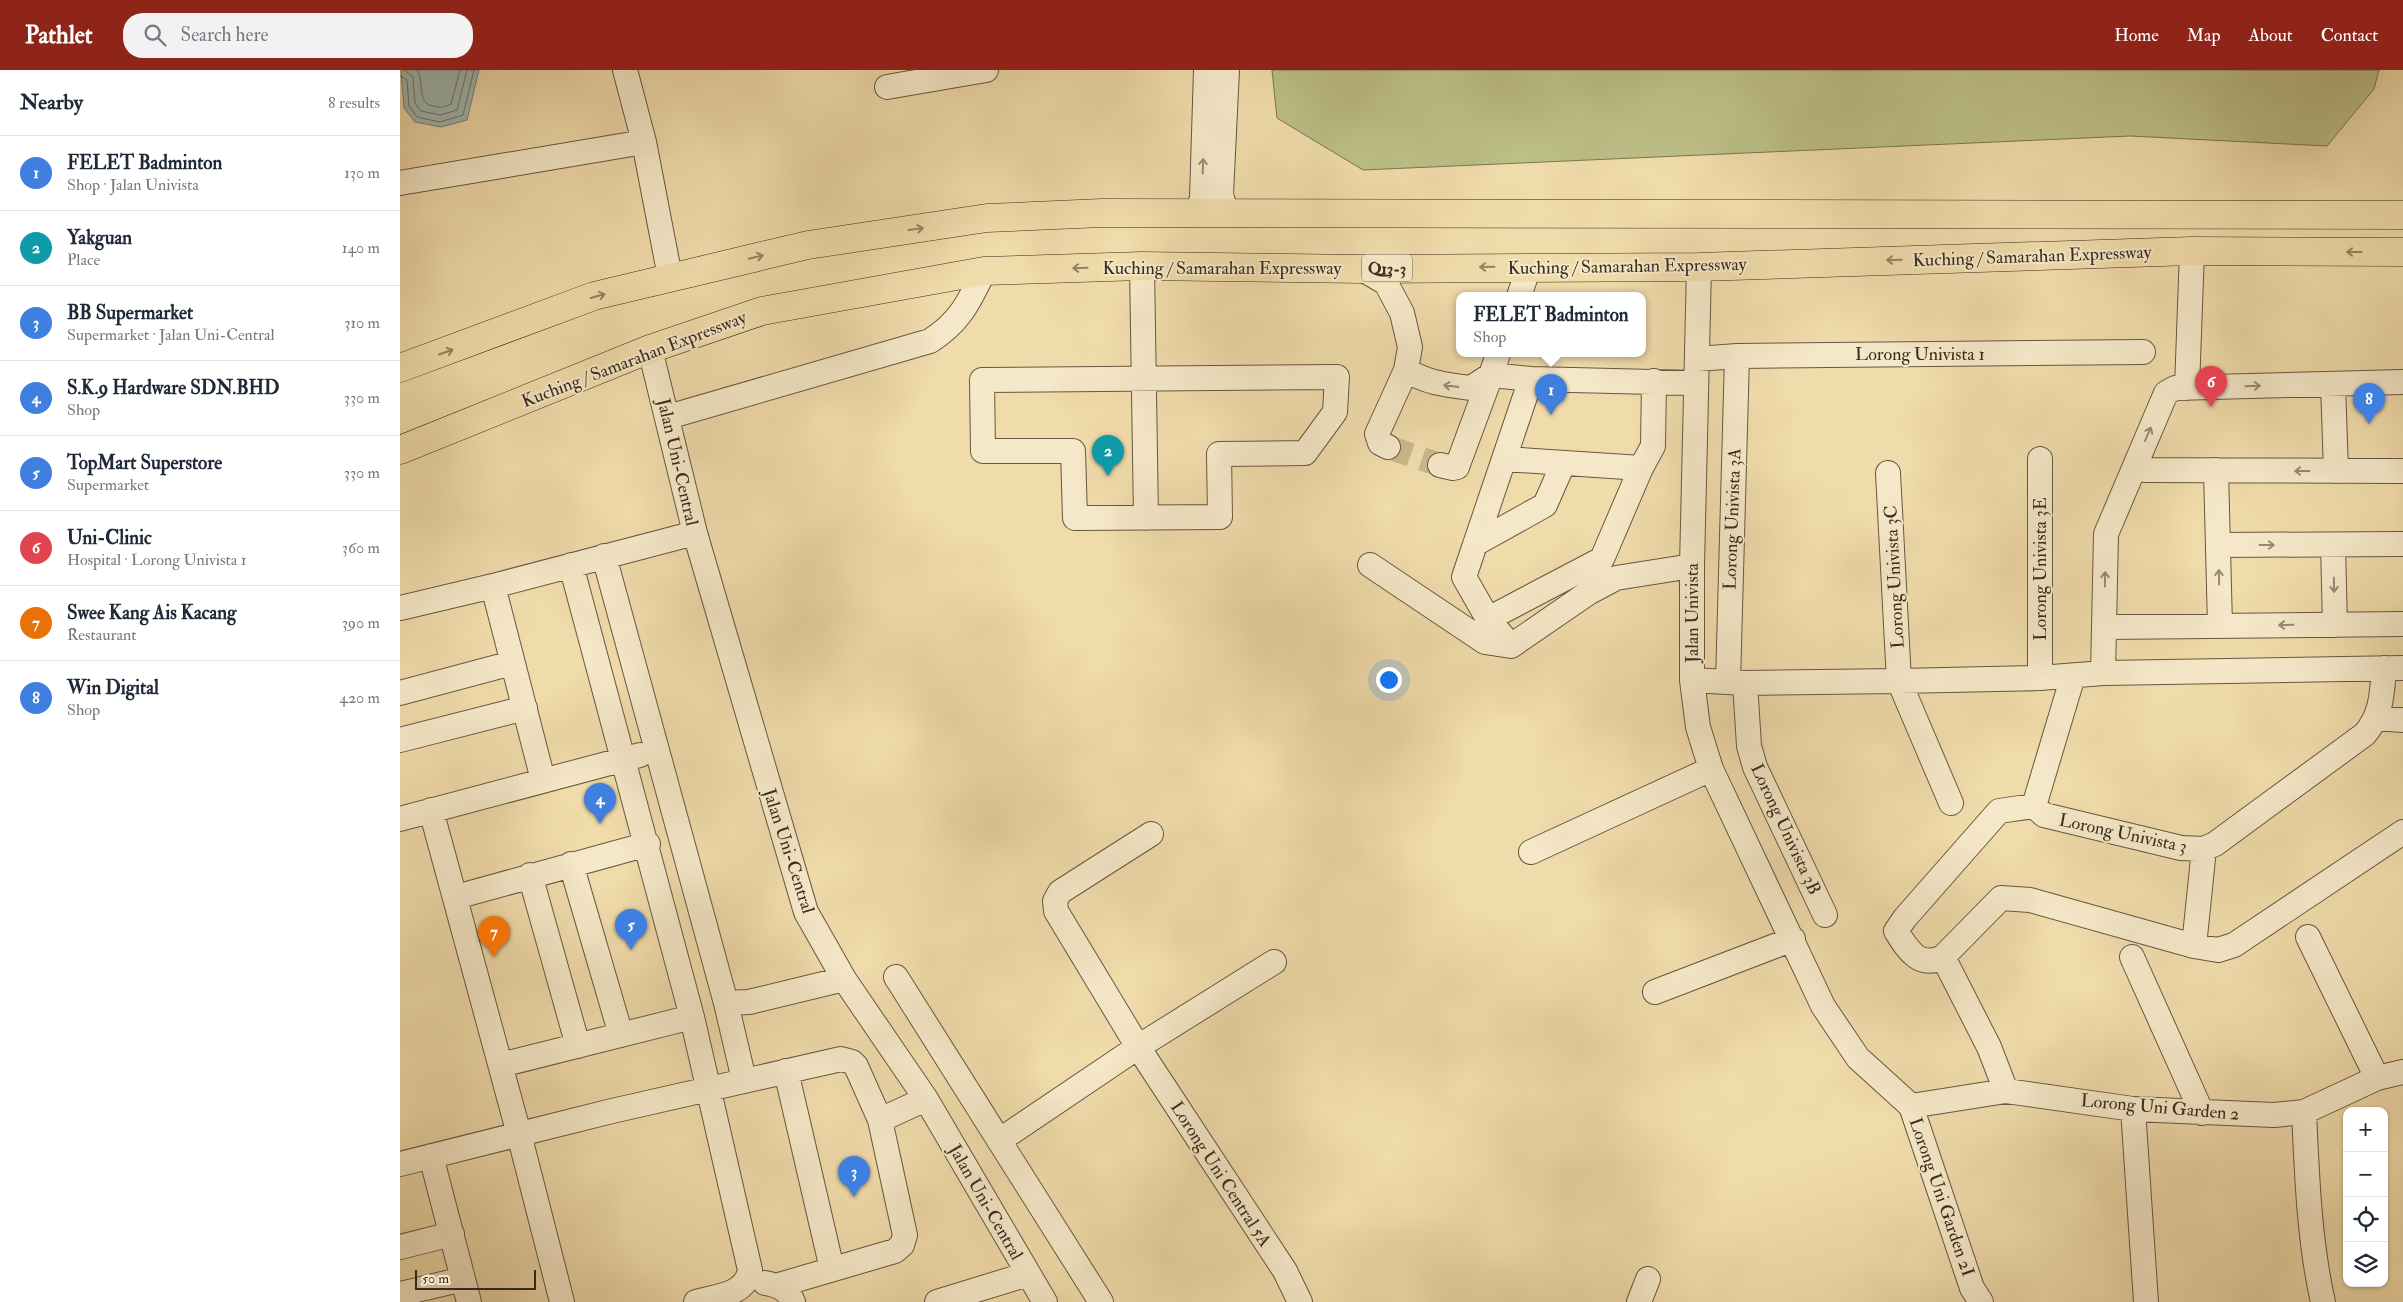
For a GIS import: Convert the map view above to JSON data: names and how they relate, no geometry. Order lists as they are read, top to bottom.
{
  "streets": {
    "highway": ["Kuching / Samarahan Expressway", "Q13-3"],
    "street": [
      "Lorong Univista 1",
      "Jalan Uni-Central",
      "Lorong Univista 3A",
      "Lorong Univista 3E",
      "Lorong Univista 3C",
      "Jalan Univista",
      "Lorong Univista 3B",
      "Lorong Univista 3",
      "Lorong Uni Garden 2",
      "Lorong Uni Central 5A",
      "Lorong Uni Garden 2I"
    ]
  },
  "crossings": [
    ["Kuching / Samarahan Expressway", "Jalan Uni-Central"],
    ["Kuching / Samarahan Expressway", "Jalan Univista"],
    ["Lorong Univista 1", "Lorong Univista 3A"],
    ["Lorong Univista 1", "Jalan Univista"],
    ["Lorong Univista 3A", "Lorong Univista 3B"],
    ["Jalan Univista", "Lorong Uni Garden 2"],
    ["Jalan Univista", "Lorong Uni Garden 2I"],
    ["Lorong Uni Garden 2", "Lorong Uni Garden 2I"]
  ],
  "scale_bar": "50 m",
  "page": {
    "header": "Pathlet",
    "search": "Search here",
    "nav": [
      "Home",
      "Map",
      "About",
      "Contact"
    ],
    "heading": ["Nearby", "8 results"],
    "list": [
      {
        "mark": "1",
        "name": "FELET Badminton",
        "note": "Shop · Jalan Univista",
        "value": "130 m"
      },
      {
        "mark": "2",
        "name": "Yakguan",
        "note": "Place",
        "value": "140 m"
      },
      {
        "mark": "3",
        "name": "BB Supermarket",
        "note": "Supermarket · Jalan Uni-Central",
        "value": "310 m"
      },
      {
        "mark": "4",
        "name": "S.K.9 Hardware SDN.BHD",
        "note": "Shop",
        "value": "330 m"
      },
      {
        "mark": "5",
        "name": "TopMart Superstore",
        "note": "Supermarket",
        "value": "330 m"
      },
      {
        "mark": "6",
        "name": "Uni-Clinic",
        "note": "Hospital · Lorong Univista 1",
        "value": "360 m"
      },
      {
        "mark": "7",
        "name": "Swee Kang Ais Kacang",
        "note": "Restaurant",
        "value": "390 m"
      },
      {
        "mark": "8",
        "name": "Win Digital",
        "note": "Shop",
        "value": "420 m"
      }
    ],
    "popup": ["FELET Badminton", "Shop"],
    "pins": [
      "6",
      "1",
      "8",
      "2",
      "4",
      "5",
      "7",
      "3"
    ],
    "map_buttons": ["+", "−"],
    "scale": "50 m"
  }
}
